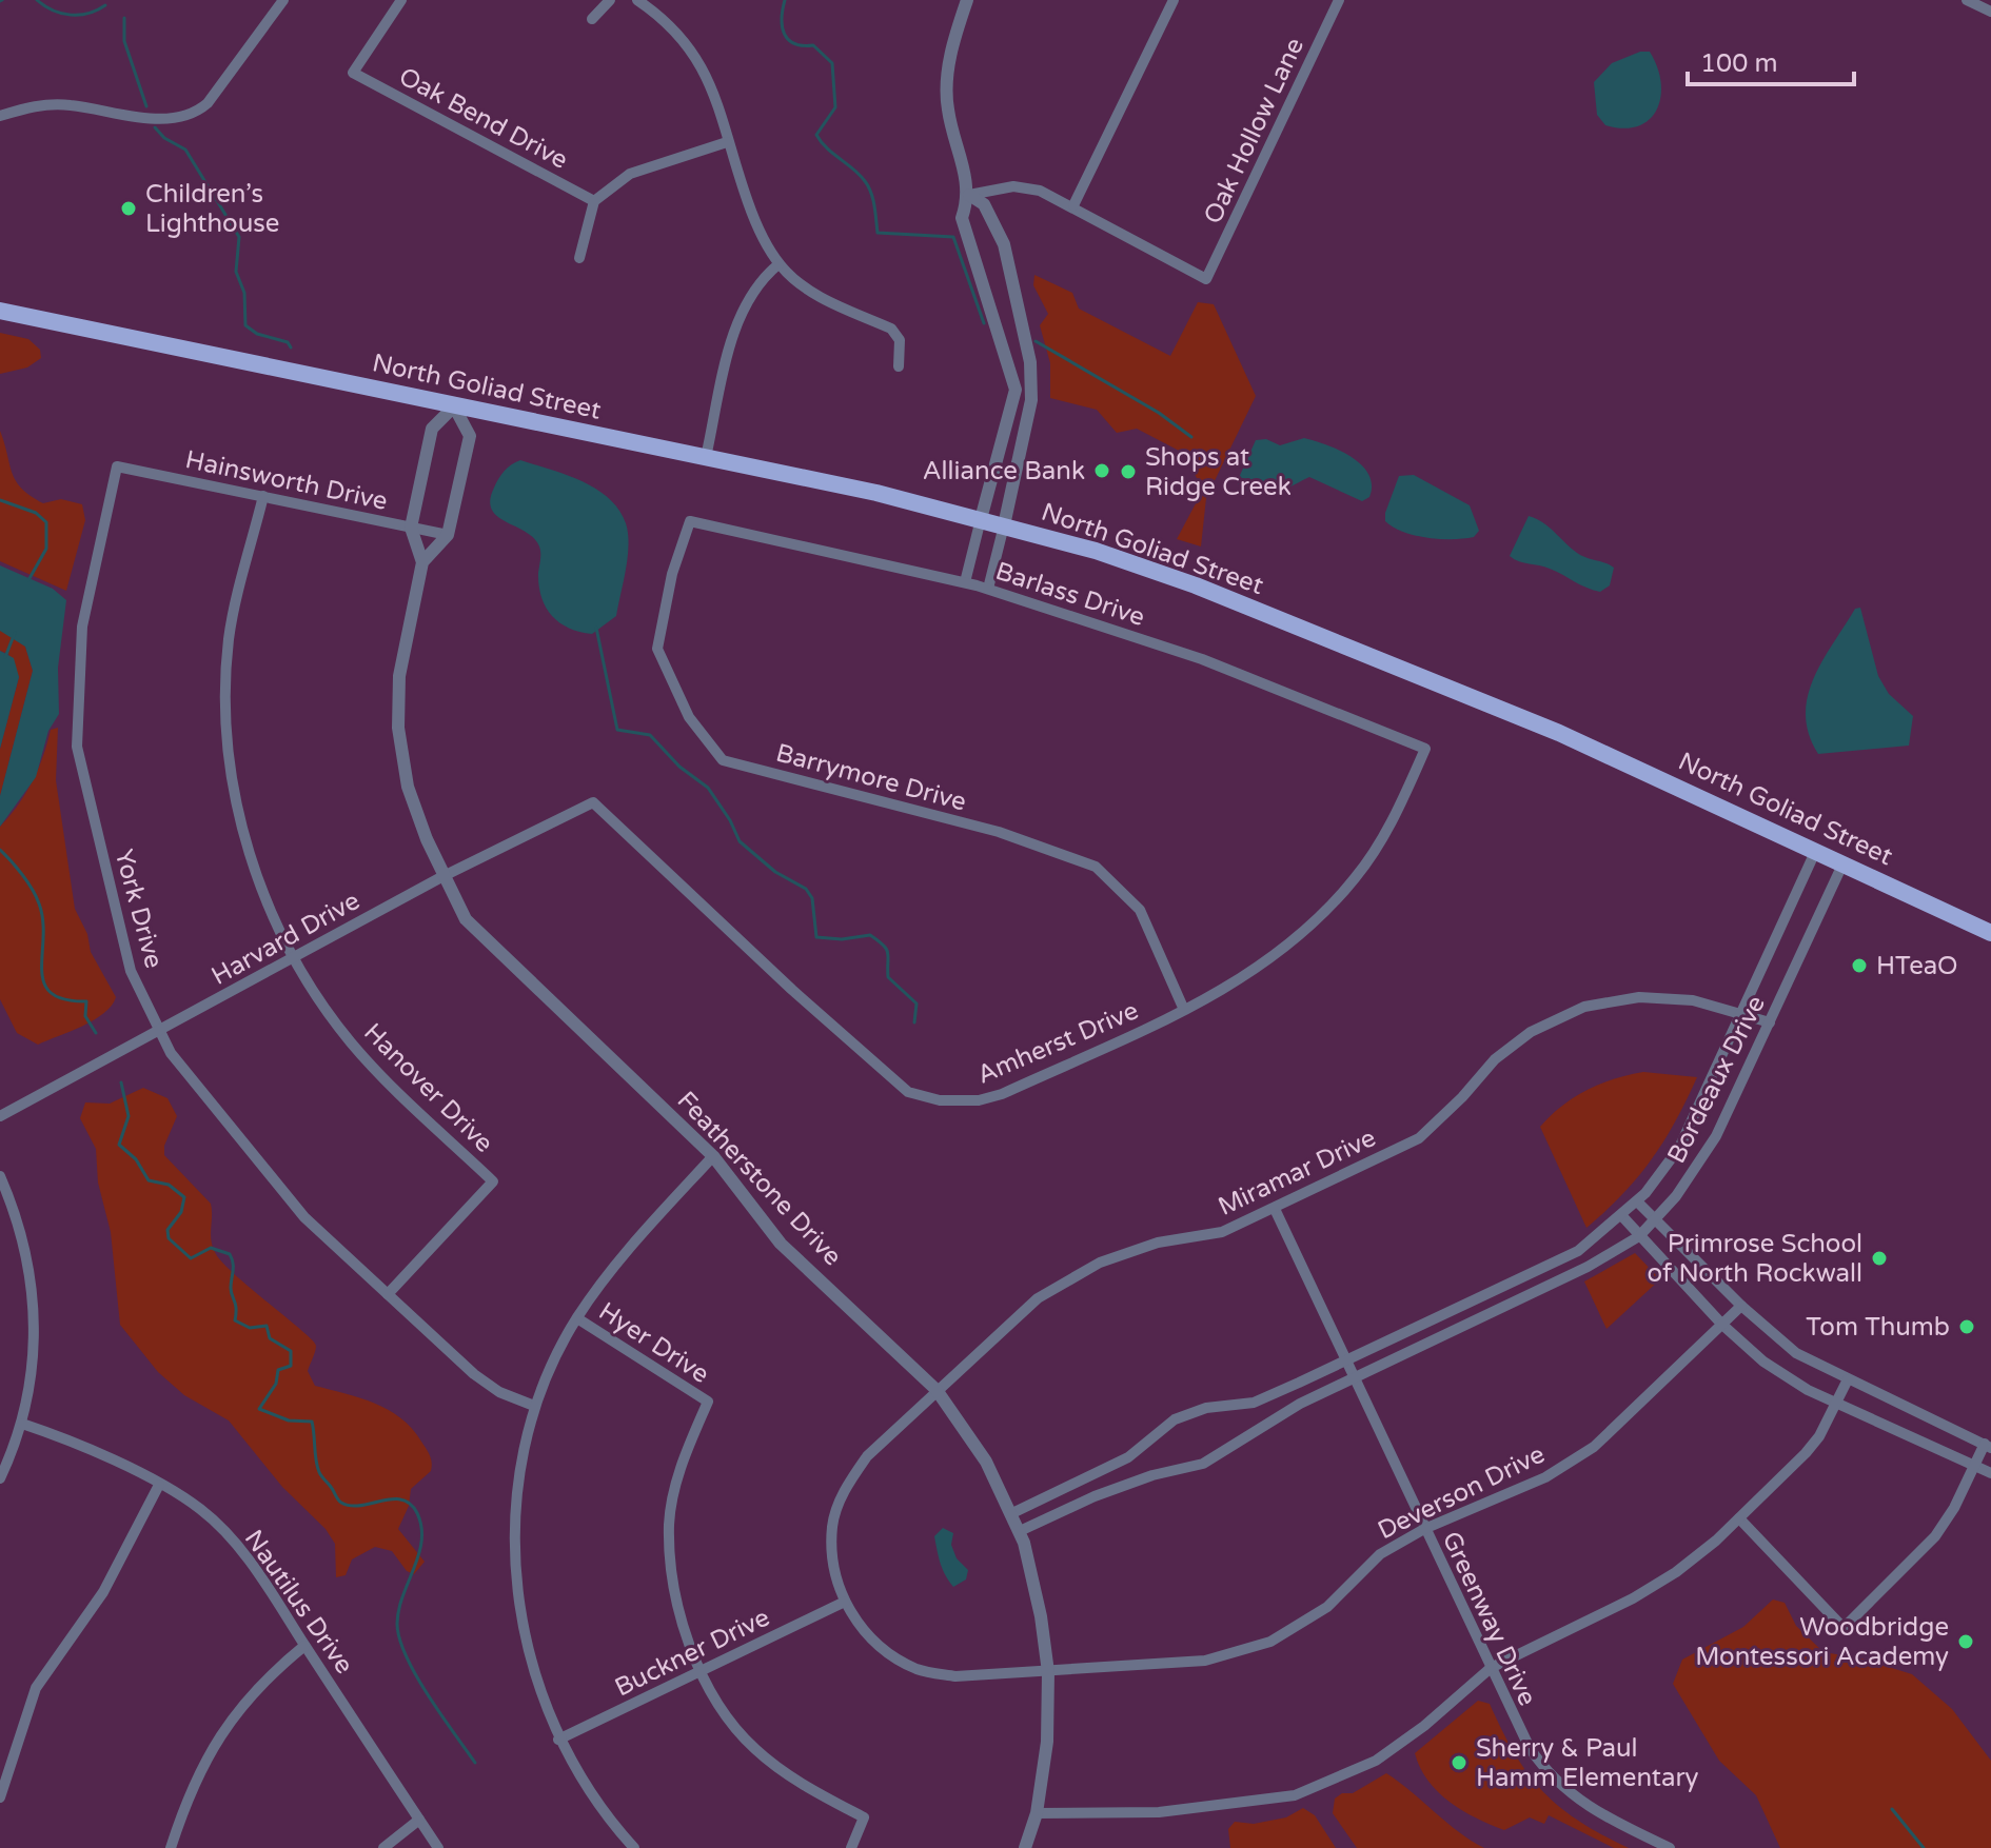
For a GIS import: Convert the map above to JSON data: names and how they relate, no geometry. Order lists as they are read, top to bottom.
{
  "streets": {
    "main road": ["North Goliad Street"],
    "street": [
      "Oak Bend Drive",
      "Oak Hollow Lane",
      "Hainsworth Drive",
      "Barlass Drive",
      "Barrymore Drive",
      "York Drive",
      "Harvard Drive",
      "Amherst Drive",
      "Bordeaux Drive",
      "Hanover Drive",
      "Miramar Drive",
      "Featherstone Drive",
      "Hyer Drive",
      "Deverson Drive",
      "Nautilus Drive",
      "Greenway Drive",
      "Buckner Drive"
    ]
  },
  "crossings": [
    ["North Goliad Street", "Bordeaux Drive"],
    ["Hainsworth Drive", "York Drive"],
    ["Hainsworth Drive", "Hanover Drive"],
    ["Hainsworth Drive", "Featherstone Drive"],
    ["Barlass Drive", "Barrymore Drive"],
    ["Barlass Drive", "Amherst Drive"],
    ["Barrymore Drive", "Amherst Drive"],
    ["York Drive", "Harvard Drive"],
    ["York Drive", "Hanover Drive"],
    ["Harvard Drive", "Amherst Drive"],
    ["Harvard Drive", "Hanover Drive"],
    ["Harvard Drive", "Featherstone Drive"],
    ["Bordeaux Drive", "Miramar Drive"],
    ["Bordeaux Drive", "Featherstone Drive"],
    ["Bordeaux Drive", "Greenway Drive"],
    ["Miramar Drive", "Featherstone Drive"],
    ["Miramar Drive", "Deverson Drive"],
    ["Miramar Drive", "Greenway Drive"],
    ["Miramar Drive", "Buckner Drive"],
    ["Featherstone Drive", "Deverson Drive"],
    ["Hyer Drive", "Buckner Drive"],
    ["Deverson Drive", "Greenway Drive"],
    ["Deverson Drive", "Buckner Drive"]
  ],
  "places": [
    "Children’s Lighthouse",
    "Alliance Bank",
    "Shops at Ridge Creek",
    "HTeaO",
    "Primrose School of North Rockwall",
    "Tom Thumb",
    "Woodbridge Montessori Academy",
    "Sherry & Paul Hamm Elementary"
  ],
  "scale_bar": "100 m"
}
